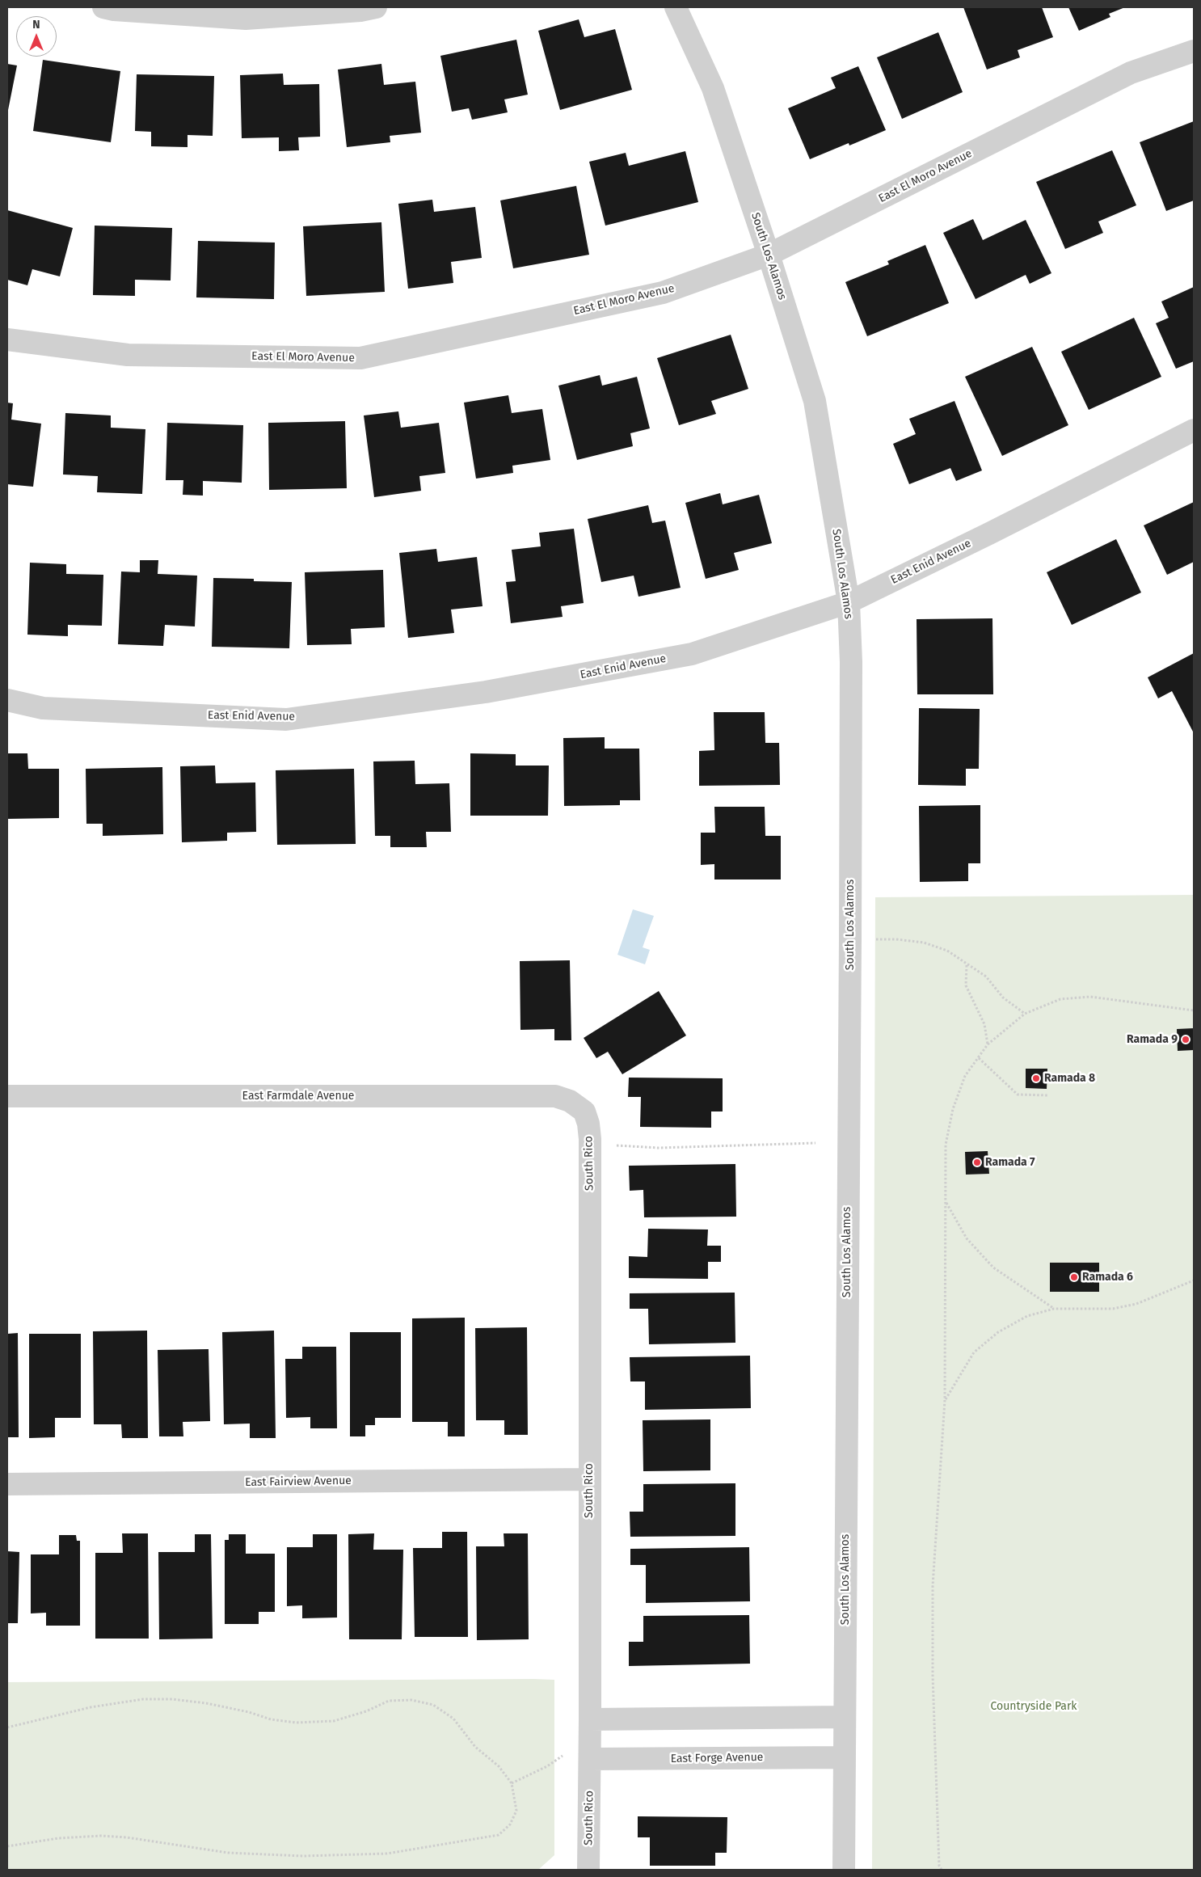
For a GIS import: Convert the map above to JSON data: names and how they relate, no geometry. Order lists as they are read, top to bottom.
{
  "streets": {
    "street": [
      "East El Moro Avenue",
      "South Los Alamos",
      "East Enid Avenue",
      "East Farmdale Avenue",
      "South Rico",
      "East Fairview Avenue",
      "East Forge Avenue"
    ]
  },
  "crossings": [
    ["East El Moro Avenue", "South Los Alamos"],
    ["South Los Alamos", "East Enid Avenue"],
    ["South Los Alamos", "East Forge Avenue"],
    ["East Farmdale Avenue", "South Rico"],
    ["South Rico", "East Fairview Avenue"],
    ["South Rico", "East Forge Avenue"]
  ],
  "parks": ["Countryside Park"],
  "places": [
    "Ramada 9",
    "Ramada 8",
    "Ramada 7",
    "Ramada 6"
  ],
  "north": "top"
}
